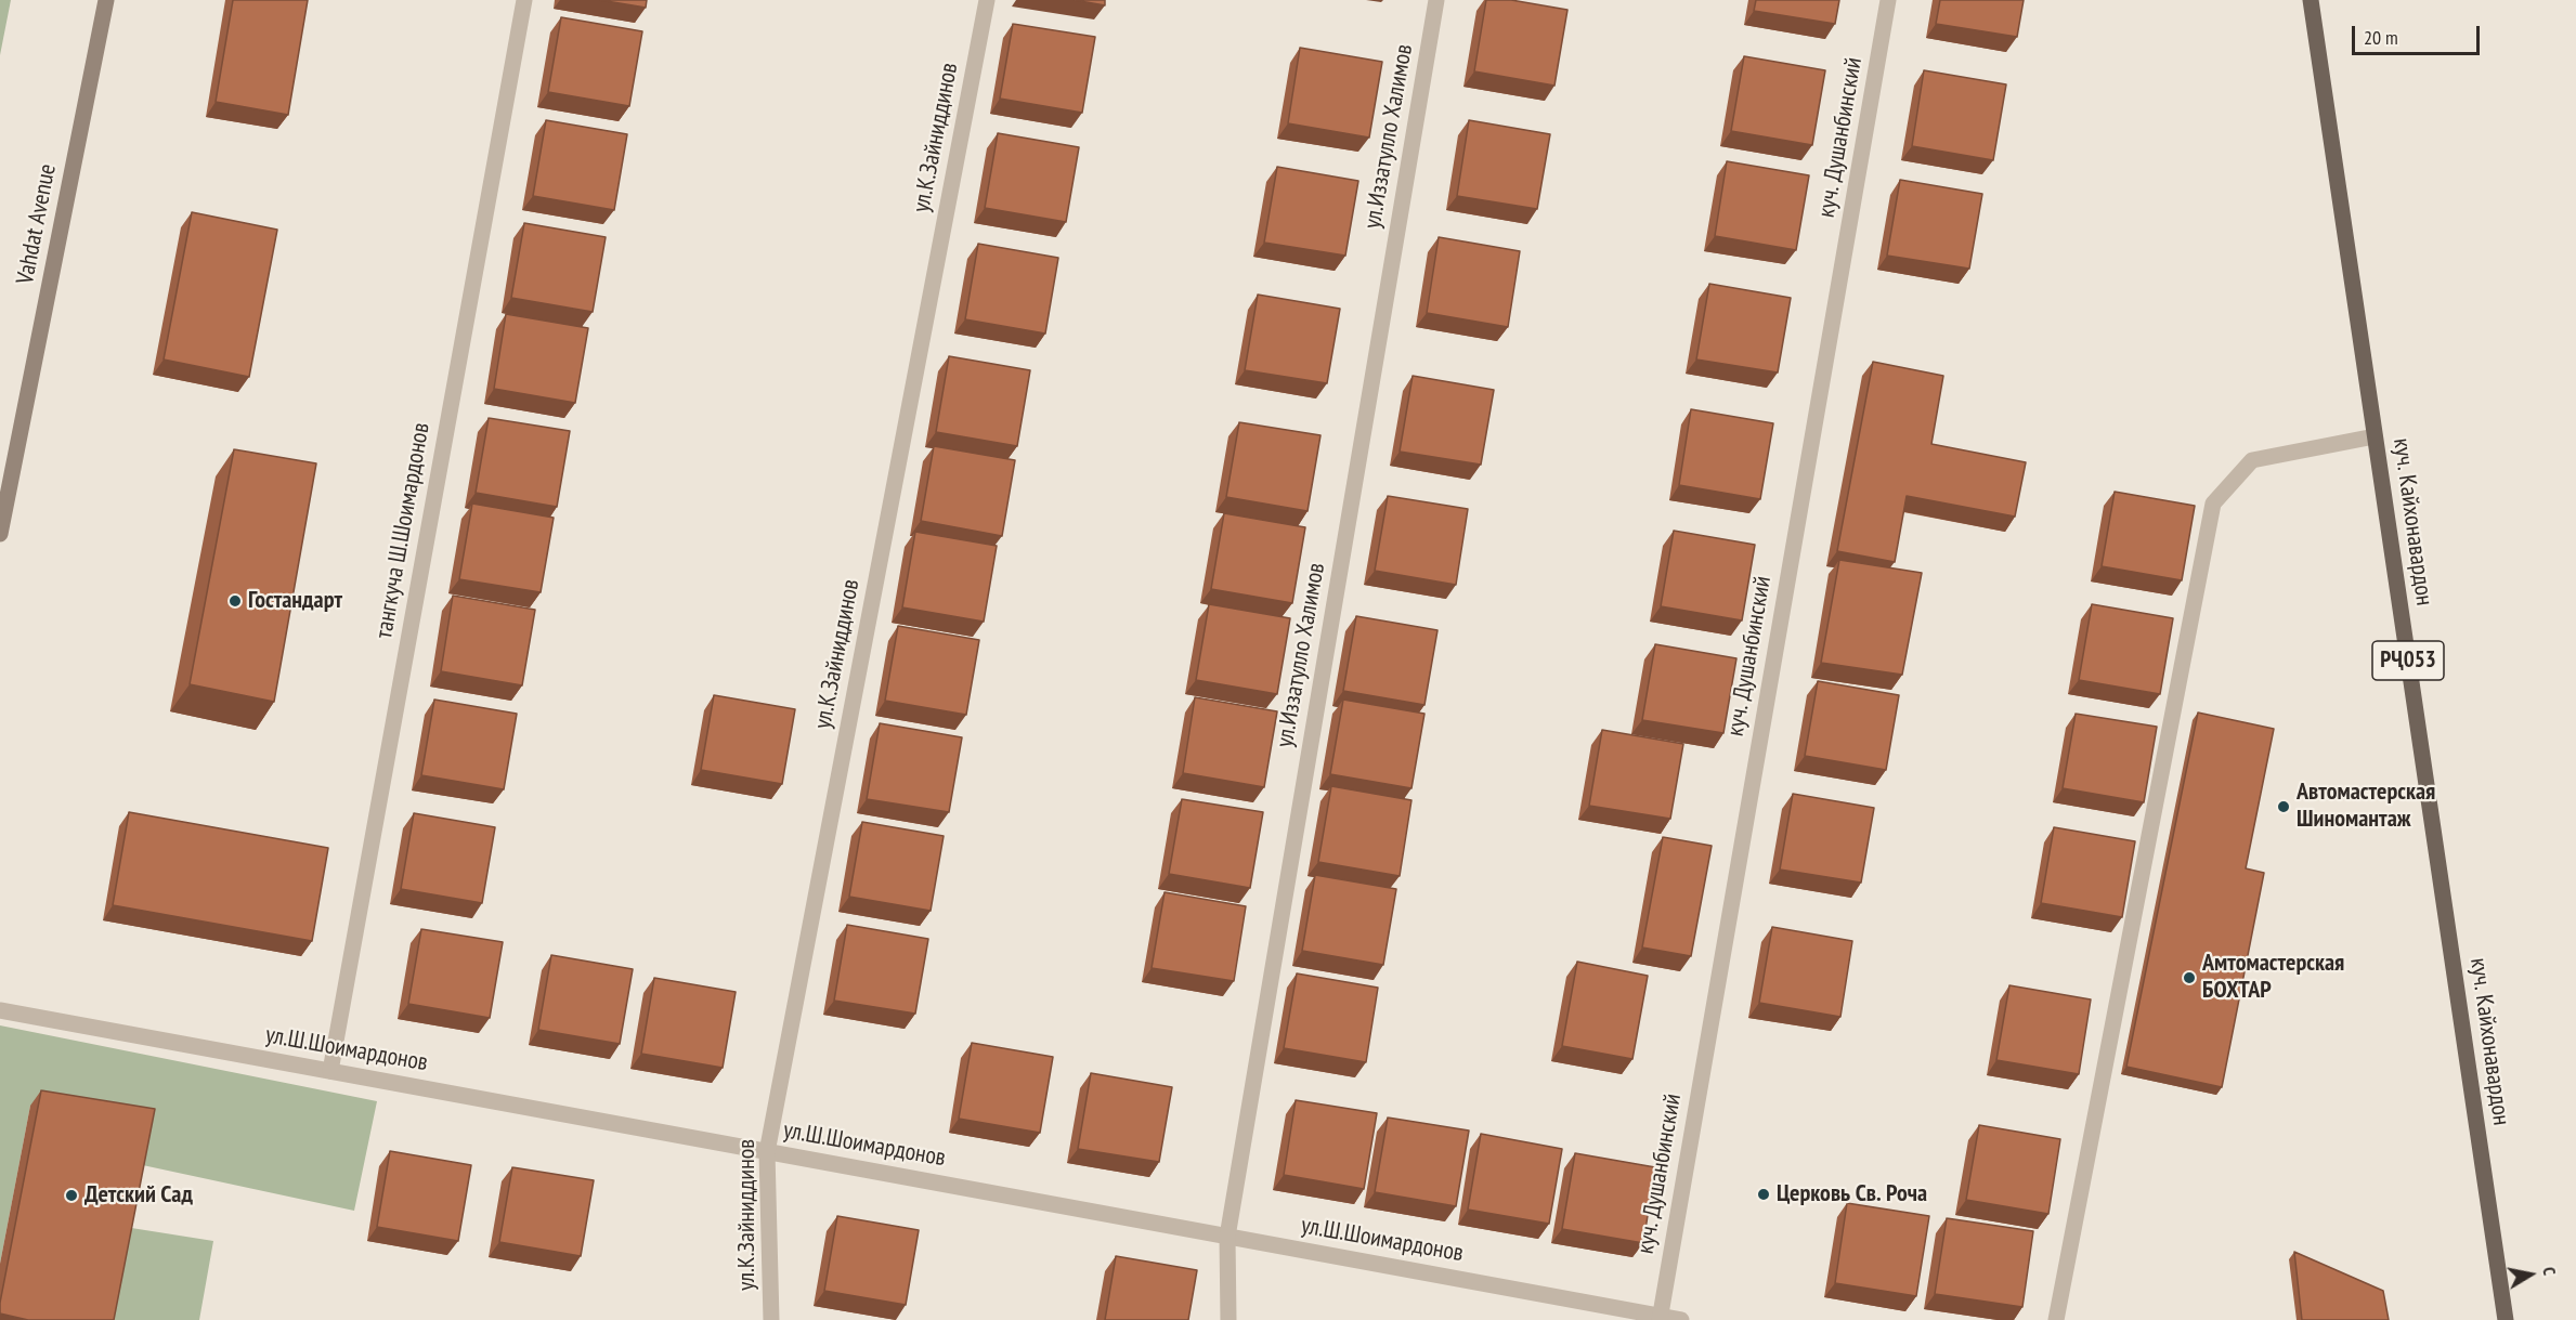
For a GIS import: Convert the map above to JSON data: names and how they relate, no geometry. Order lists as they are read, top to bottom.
{
  "streets": {
    "main road": ["Vahdat Avenue", "куч. Кайхонавардон", "РҶ053"],
    "street": [
      "ул.Иззатулло Халимов",
      "ул.К.Зайниддинов",
      "куч. Душанбинский",
      "тангкуча Ш.Шоимардонов",
      "ул.Ш.Шоимардонов"
    ]
  },
  "crossings": [
    ["ул.Иззатулло Халимов", "ул.Ш.Шоимардонов"],
    ["ул.К.Зайниддинов", "ул.Ш.Шоимардонов"],
    ["куч. Душанбинский", "ул.Ш.Шоимардонов"],
    ["тангкуча Ш.Шоимардонов", "ул.Ш.Шоимардонов"]
  ],
  "places": [
    "Гостандарт",
    "Автомастерская Шиномантаж",
    "Амтомастерская БОХТАР",
    "Церковь Св. Роча",
    "Детский Сад"
  ],
  "scale_bar": "20 m",
  "north": "right"
}
